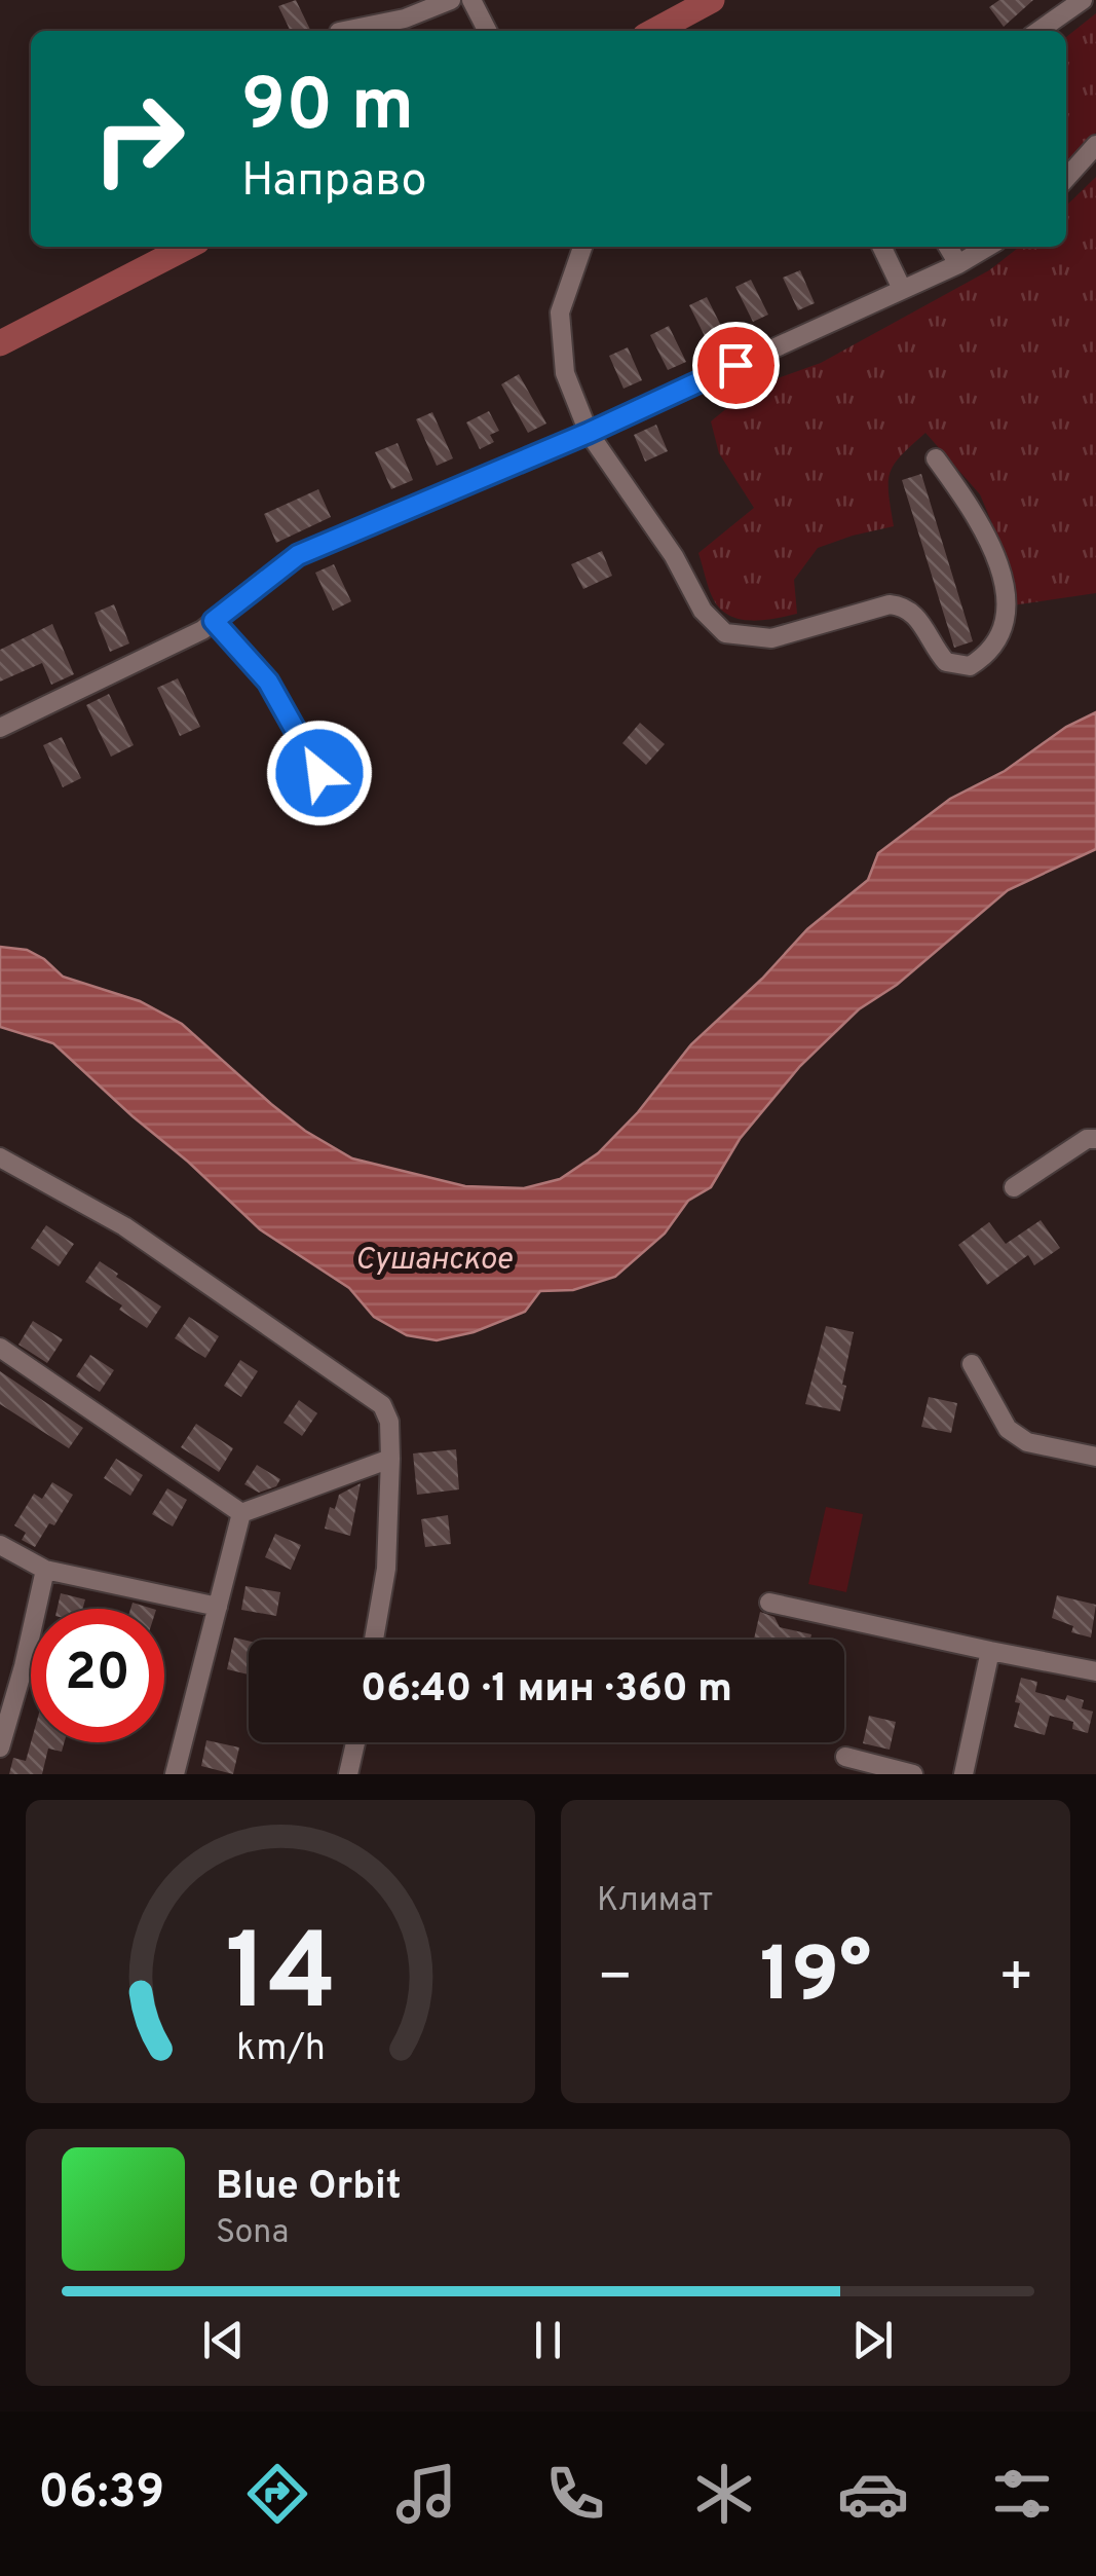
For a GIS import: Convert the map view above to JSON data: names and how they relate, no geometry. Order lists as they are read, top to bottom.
{
  "water": ["Сушанское"],
  "page": {
    "turn": ["90 m", "Направо"],
    "limit": "20",
    "trip": "06:40 · 1 мин · 360 m",
    "tile": "Климат",
    "heat": ["−", "19°", "+"],
    "song": ["Blue Orbit", "Sona"],
    "tabs": "06:39",
    "gauge": ["14", "km/h"]
  }
}
